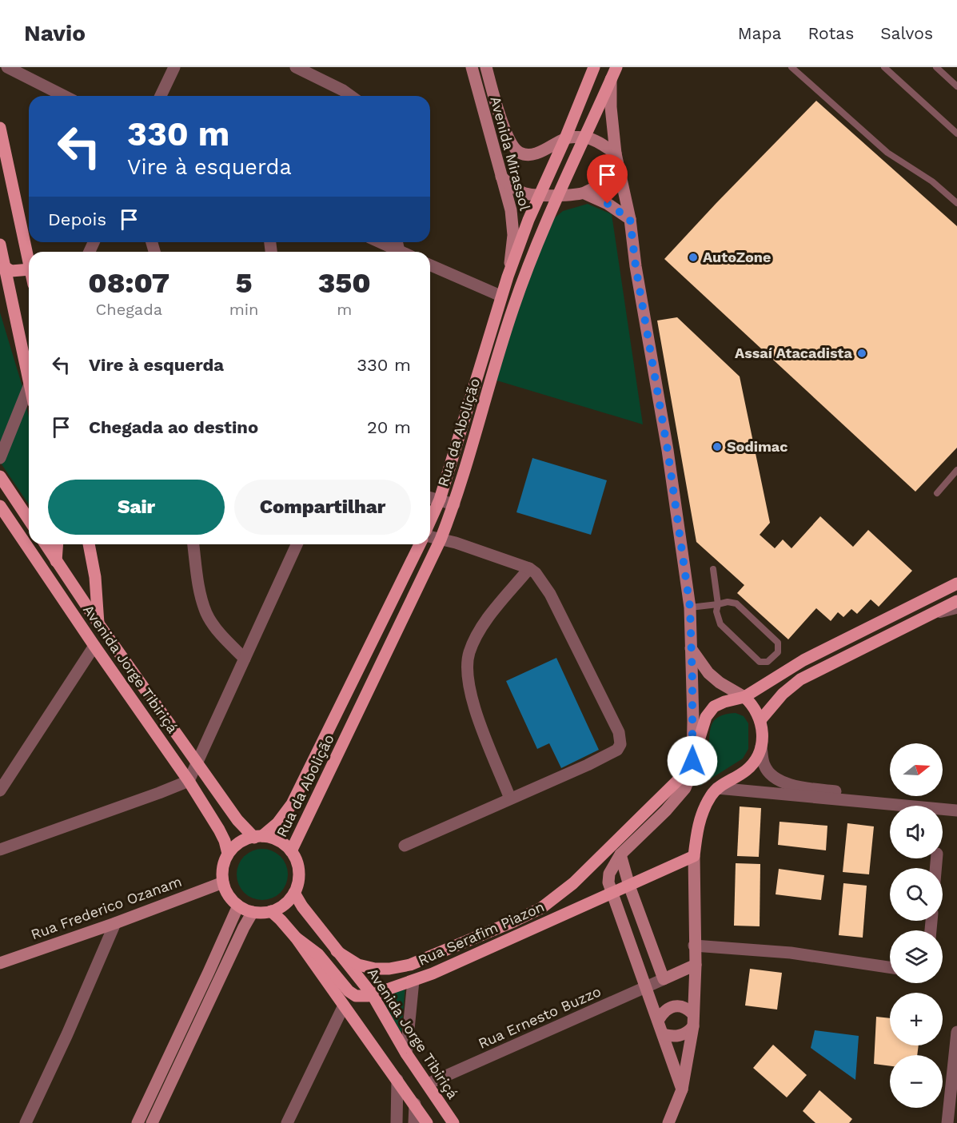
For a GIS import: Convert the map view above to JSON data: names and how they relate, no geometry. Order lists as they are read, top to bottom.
{
  "streets": {
    "main road": [
      "Avenida Mirassol",
      "Rua da Abolição",
      "Avenida Jorge Tibiriçá",
      "Rua Frederico Ozanam",
      "Rua Serafim Piazon"
    ],
    "street": ["Rua Ernesto Buzzo"]
  },
  "crossings": [
    ["Avenida Mirassol", "Rua da Abolição"],
    ["Rua da Abolição", "Avenida Jorge Tibiriçá"],
    ["Rua da Abolição", "Rua Frederico Ozanam"],
    ["Avenida Jorge Tibiriçá", "Rua Frederico Ozanam"],
    ["Avenida Jorge Tibiriçá", "Rua Serafim Piazon"],
    ["Avenida Jorge Tibiriçá", "Rua Ernesto Buzzo"]
  ],
  "places": ["AutoZone", "Assaí Atacadista", "Sodimac"],
  "north": "right",
  "page": {
    "header": "Navio",
    "nav": ["Mapa", "Rotas", "Salvos"],
    "turn": ["330 m", "Vire à esquerda"],
    "then": "Depois",
    "eta": [
      "08:07",
      "Chegada",
      "5",
      "min",
      "350",
      "m"
    ],
    "list": [
      {
        "name": "Vire à esquerda",
        "value": "330 m"
      },
      {
        "name": "Chegada ao destino",
        "value": "20 m"
      }
    ],
    "buttons": ["Sair", "Compartilhar"],
    "map_buttons": ["+", "−"]
  }
}
